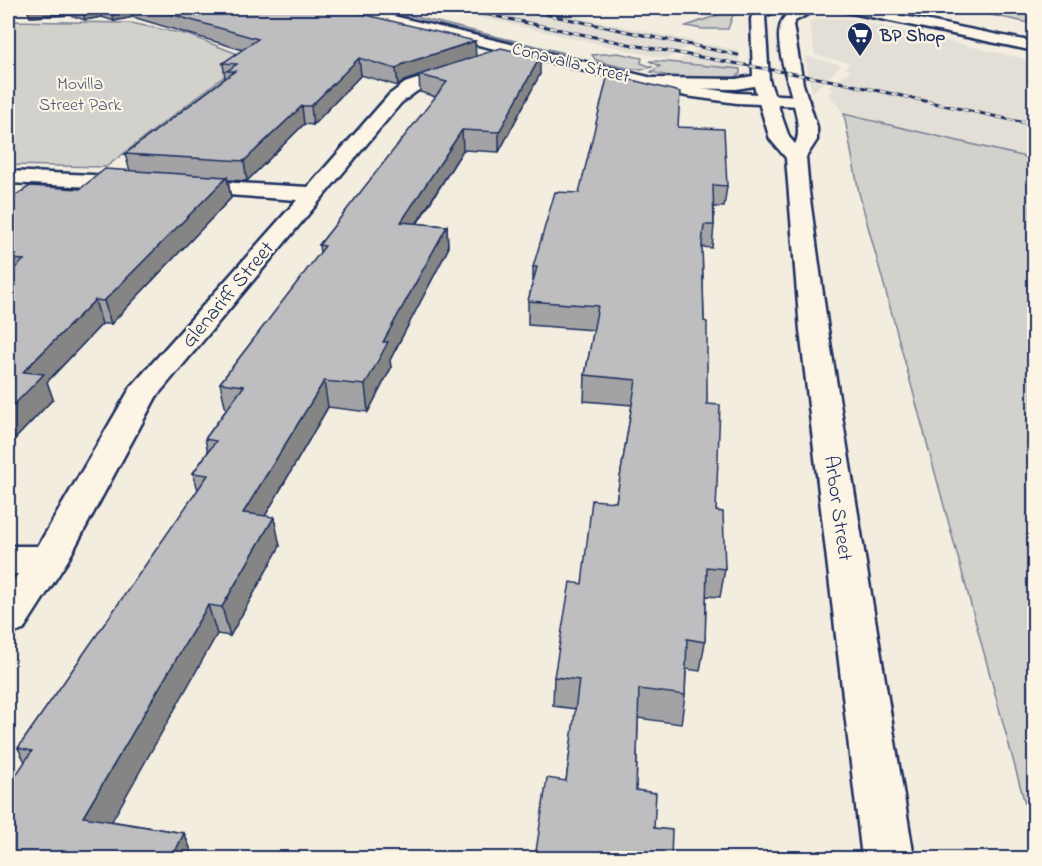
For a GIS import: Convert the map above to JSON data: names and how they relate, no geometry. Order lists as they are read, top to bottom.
{
  "streets": {
    "street": ["Conavalla Street", "Glenariff Street", "Arbor Street"]
  },
  "crossings": [
    ["Conavalla Street", "Glenariff Street"],
    ["Conavalla Street", "Arbor Street"]
  ],
  "parks": ["Movilla Street Park"],
  "places": {
    "supermarket": ["BP Shop"]
  }
}
